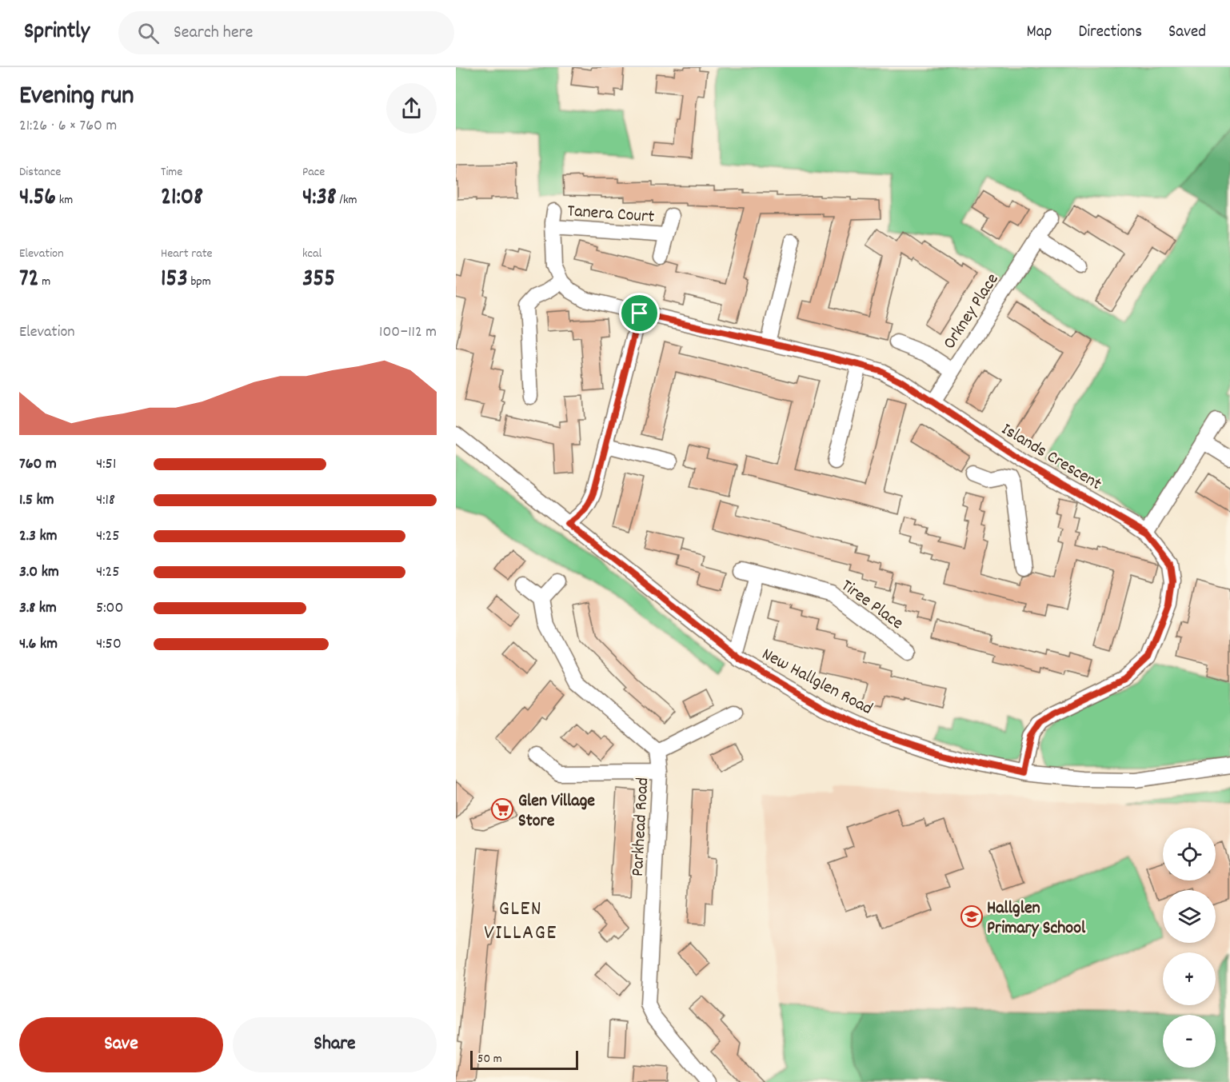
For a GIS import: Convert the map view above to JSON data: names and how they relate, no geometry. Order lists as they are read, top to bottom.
{
  "streets": {
    "street": [
      "Tanera Court",
      "Orkney Place",
      "Islands Crescent",
      "Tiree Place",
      "New Hallglen Road",
      "Parkhead Road"
    ]
  },
  "crossings": [
    ["Orkney Place", "Islands Crescent"],
    ["Islands Crescent", "New Hallglen Road"]
  ],
  "districts": ["GLEN VILLAGE"],
  "places": {
    "supermarket": ["Glen Village Store"],
    "school or university": ["Hallglen Primary School"]
  },
  "scale_bar": "50 m",
  "page": {
    "header": "Sprintly",
    "search": "Search here",
    "nav": ["Map", "Directions", "Saved"],
    "heading": ["Evening run", "21:26 · 6 × 760 m"],
    "stats": [
      ["Distance", "4.56 km"],
      ["Time", "21:08"],
      ["Pace", "4:38 /km"],
      ["Elevation", "72 m"],
      ["Heart rate", "153 bpm"],
      ["kcal", "355"]
    ],
    "chart": ["Elevation", "100–112 m"],
    "list": [
      {
        "name": "760 m",
        "note": "4:51"
      },
      {
        "name": "1.5 km",
        "note": "4:18"
      },
      {
        "name": "2.3 km",
        "note": "4:25"
      },
      {
        "name": "3.0 km",
        "note": "4:25"
      },
      {
        "name": "3.8 km",
        "note": "5:00"
      },
      {
        "name": "4.6 km",
        "note": "4:50"
      }
    ],
    "map_buttons": ["+", "−"],
    "buttons": ["Save", "Share"],
    "scale": "50 m"
  }
}
